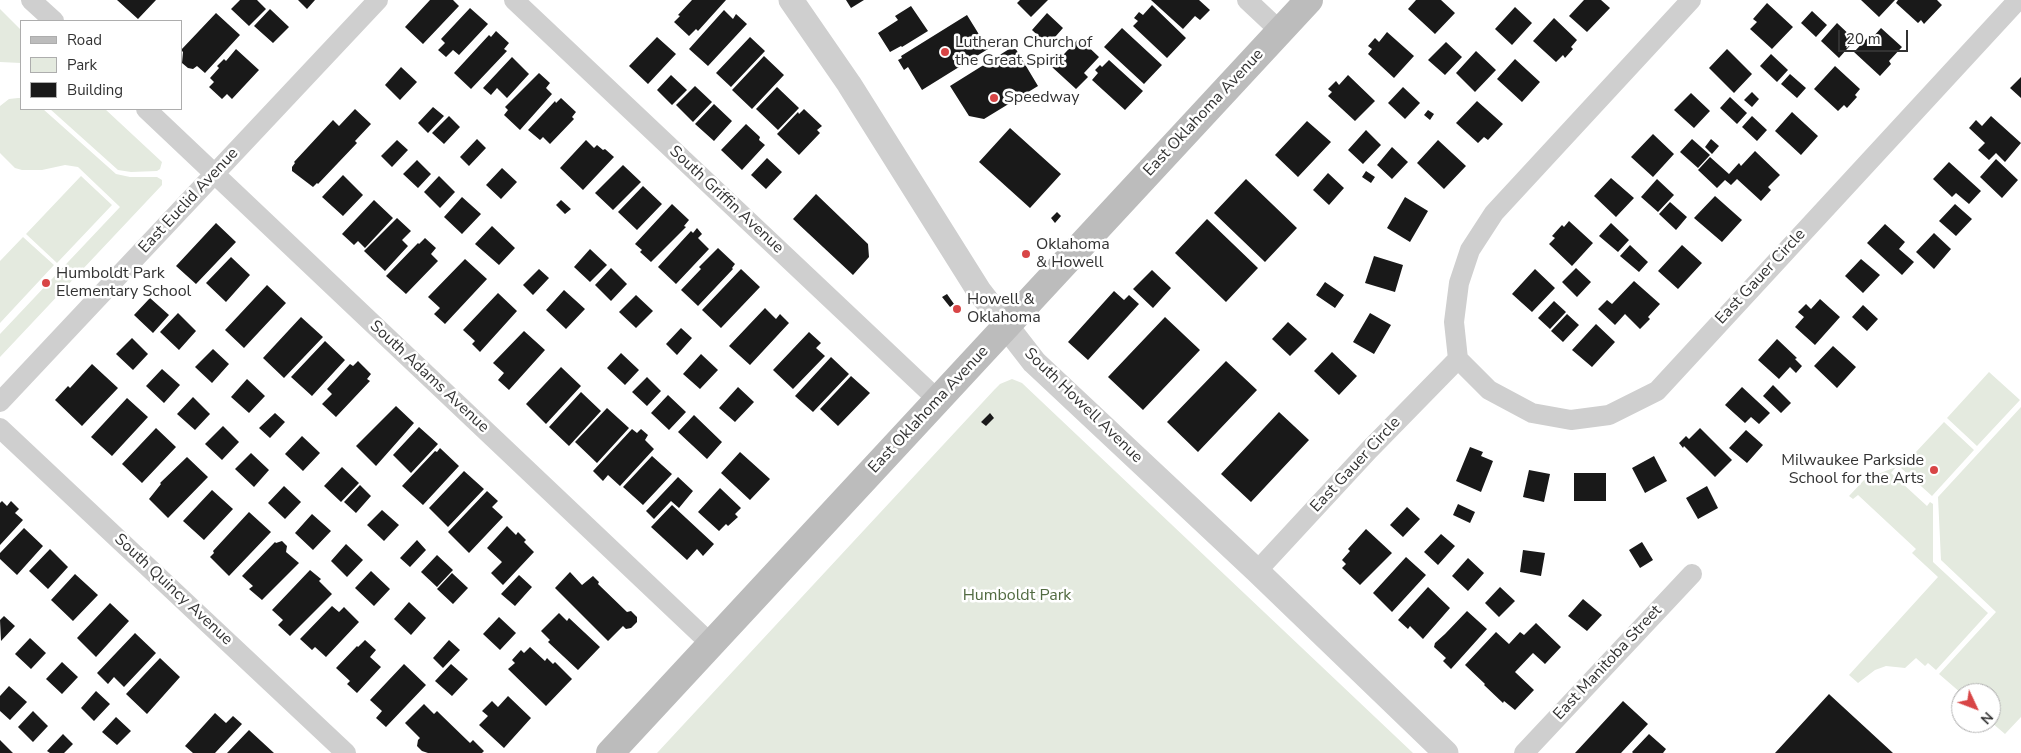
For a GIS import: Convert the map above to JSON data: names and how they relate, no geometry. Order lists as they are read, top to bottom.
{
  "streets": {
    "main road": ["East Oklahoma Avenue"],
    "street": [
      "South Griffin Avenue",
      "East Euclid Avenue",
      "East Gauer Circle",
      "South Adams Avenue",
      "South Howell Avenue",
      "South Quincy Avenue",
      "East Manitoba Street"
    ]
  },
  "crossings": [
    ["East Oklahoma Avenue", "South Griffin Avenue"],
    ["East Oklahoma Avenue", "South Adams Avenue"],
    ["East Oklahoma Avenue", "South Howell Avenue"],
    ["East Euclid Avenue", "South Adams Avenue"],
    ["East Gauer Circle", "South Howell Avenue"]
  ],
  "parks": ["Humboldt Park"],
  "places": [
    "Lutheran Church of the Great Spirit",
    "Speedway",
    "Oklahoma & Howell",
    "Humboldt Park Elementary School",
    "Howell & Oklahoma",
    "Milwaukee Parkside School for the Arts"
  ],
  "legend": ["Road", "Park", "Building"],
  "scale_bar": "20 m",
  "north": "bottom right"
}
